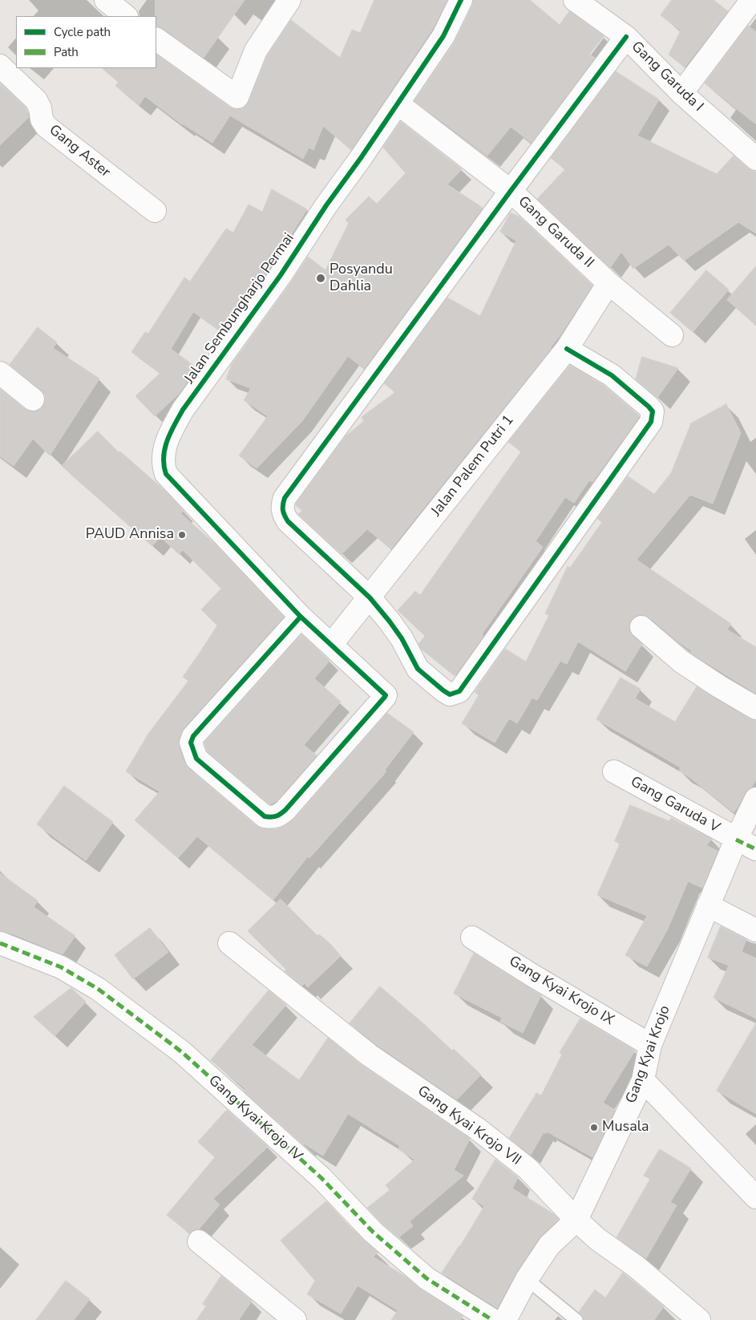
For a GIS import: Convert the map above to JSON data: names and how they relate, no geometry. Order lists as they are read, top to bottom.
{
  "streets": {
    "street": [
      "Gang Garuda I",
      "Gang Aster",
      "Gang Garuda II",
      "Jalan Sembungharjo Permai",
      "Jalan Palem Putri 1",
      "Gang Garuda V",
      "Gang Kyai Krojo IX",
      "Gang Kyai Krojo",
      "Gang Kyai Krojo IV",
      "Gang Kyai Krojo VII"
    ]
  },
  "crossings": [
    ["Gang Garuda II", "Jalan Sembungharjo Permai"],
    ["Gang Garuda II", "Jalan Palem Putri 1"],
    ["Jalan Sembungharjo Permai", "Jalan Palem Putri 1"],
    ["Gang Garuda V", "Gang Kyai Krojo"],
    ["Gang Kyai Krojo IX", "Gang Kyai Krojo"],
    ["Gang Kyai Krojo", "Gang Kyai Krojo VII"]
  ],
  "places": ["Posyandu Dahlia", "PAUD Annisa", "Musala"],
  "legend": ["Cycle path", "Path"]
}
